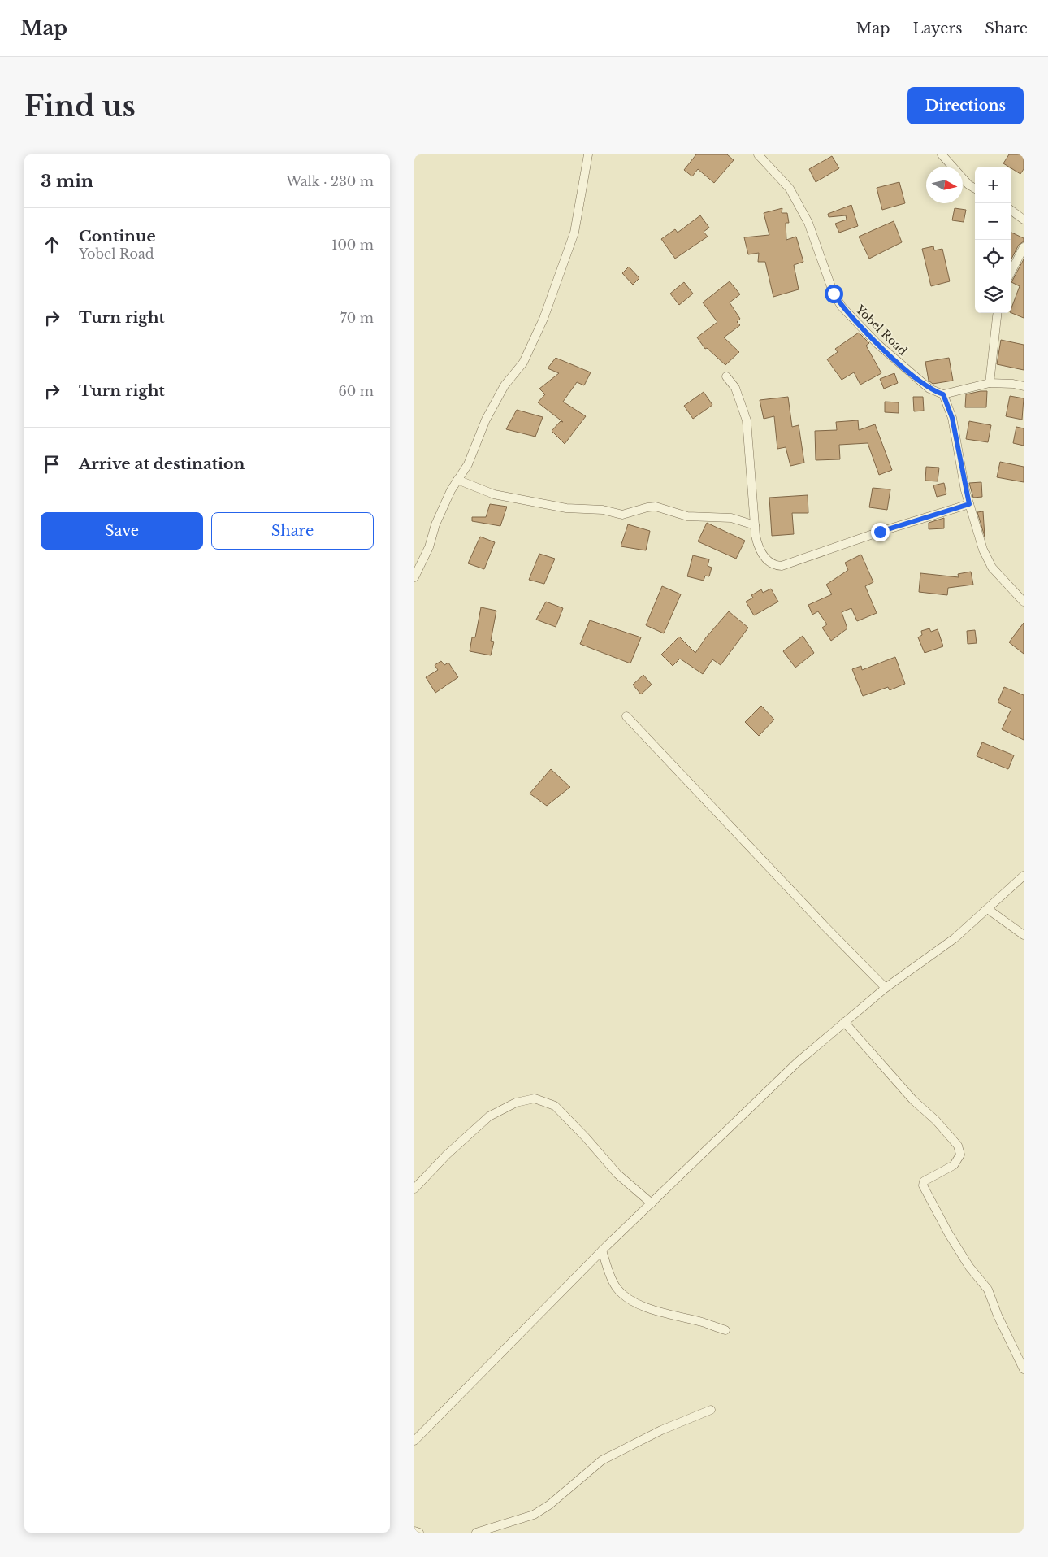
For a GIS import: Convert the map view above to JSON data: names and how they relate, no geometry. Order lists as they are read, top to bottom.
{
  "streets": {
    "street": ["Yobel Road"]
  },
  "north": "right",
  "page": {
    "header": "Map",
    "nav": ["Map", "Layers", "Share"],
    "buttons": [
      "Directions",
      ["Save", "Share"]
    ],
    "title": "Find us",
    "heading": ["3 min", "Walk · 230 m"],
    "map_buttons": ["+", "−"],
    "list": [
      ["Continue", "Yobel Road", "100 m"],
      ["Turn right", "70 m"],
      ["Turn right", "60 m"],
      "Arrive at destination"
    ]
  }
}
